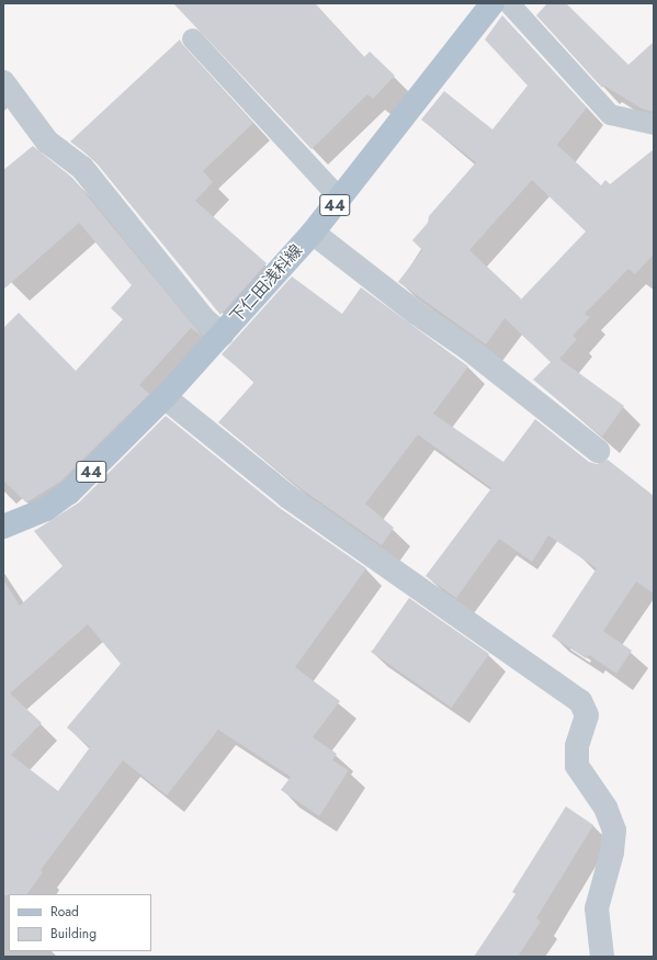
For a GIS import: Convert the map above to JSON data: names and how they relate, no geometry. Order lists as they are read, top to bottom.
{
  "streets": {
    "main road": ["44", "下仁田浅科線"]
  },
  "legend": ["Road", "Building"]
}
